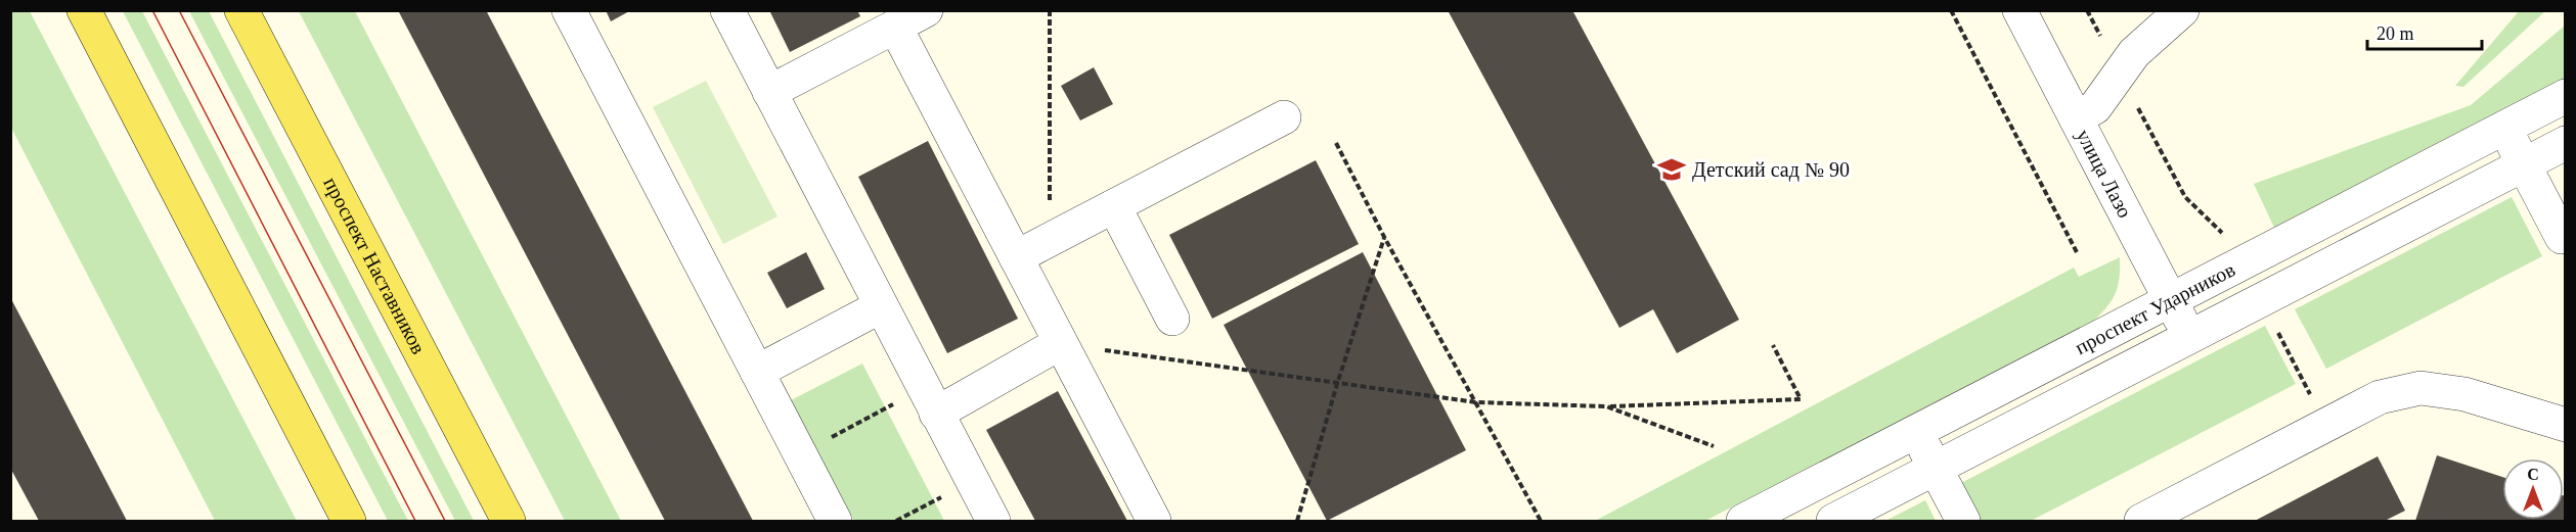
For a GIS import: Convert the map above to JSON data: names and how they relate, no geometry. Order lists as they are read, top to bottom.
{
  "streets": {
    "main road": ["проспект Наставников"],
    "street": ["улица Лазо", "проспект Ударников"]
  },
  "crossings": [
    ["улица Лазо", "проспект Ударников"]
  ],
  "places": {
    "school or university": ["Детский сад № 90"]
  },
  "scale_bar": "20 m",
  "north": "top"
}
